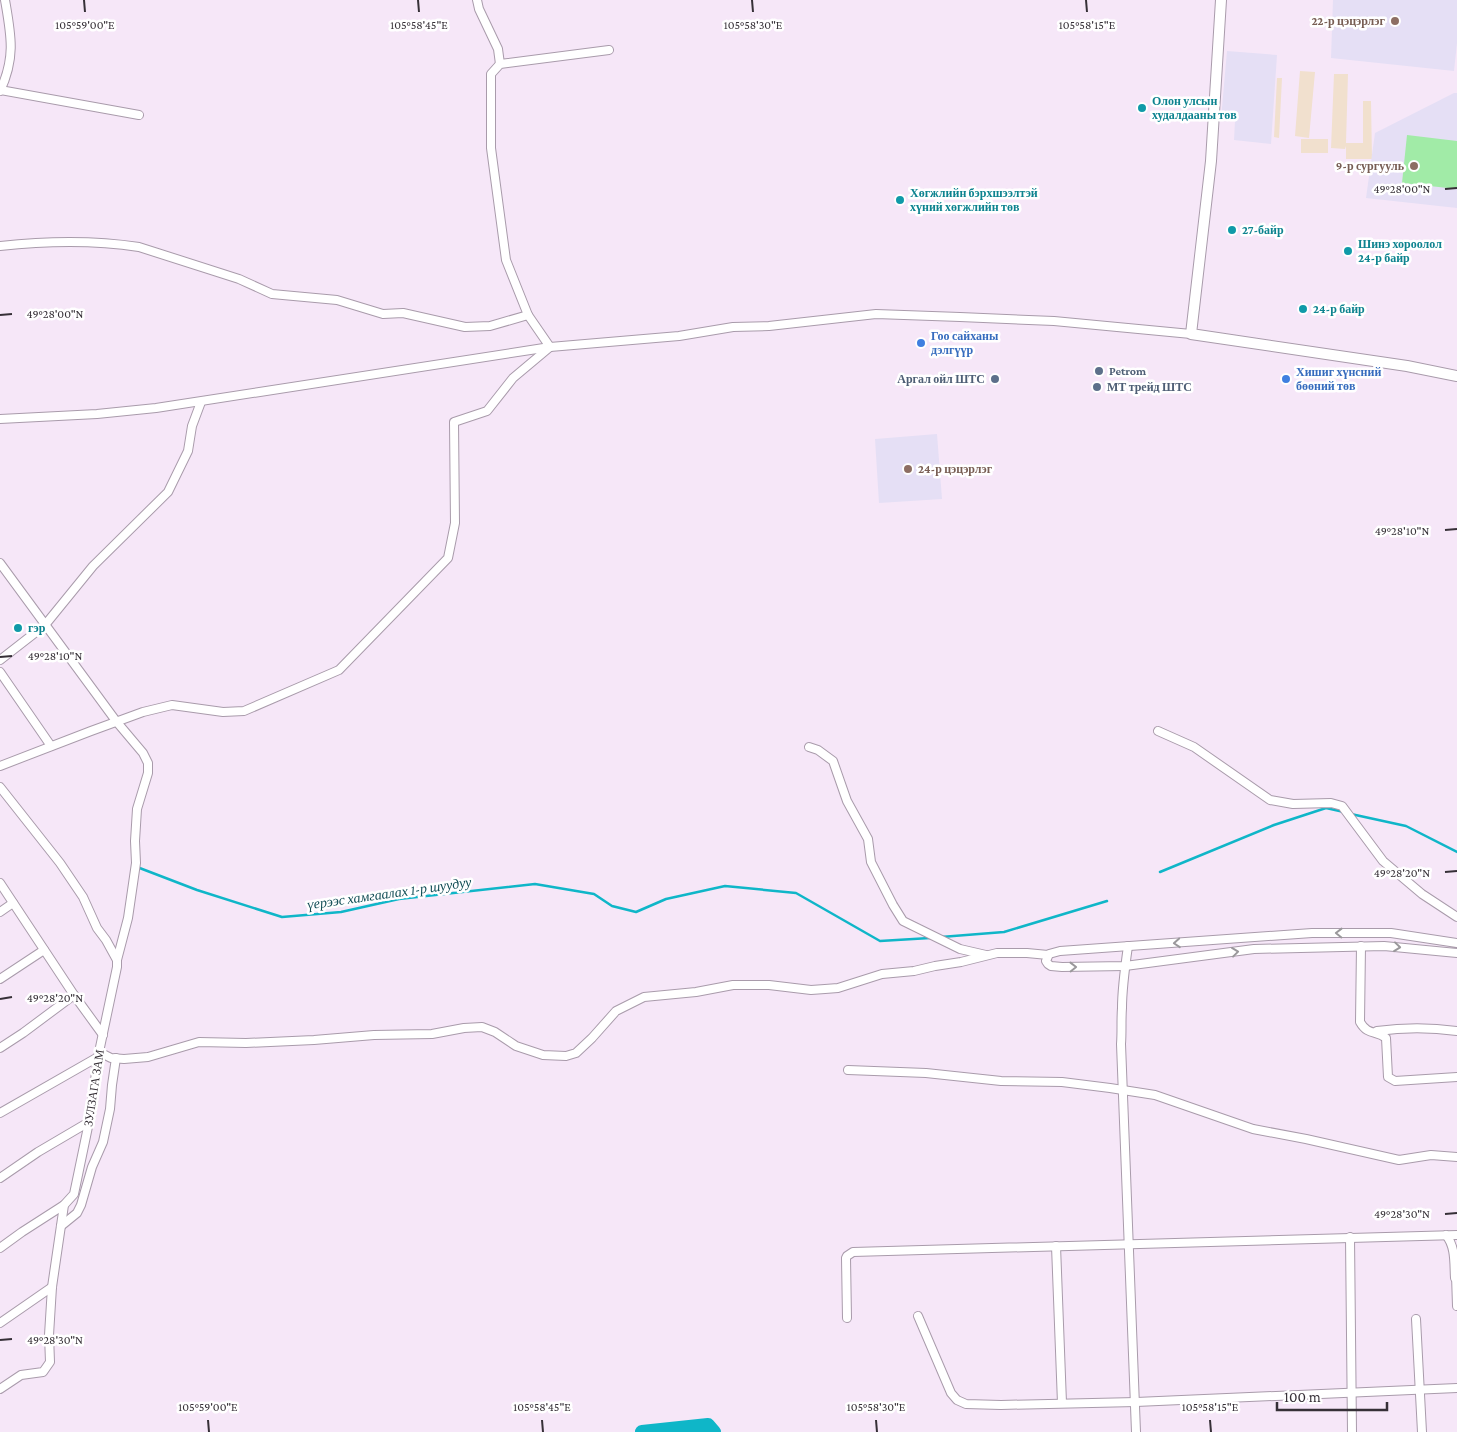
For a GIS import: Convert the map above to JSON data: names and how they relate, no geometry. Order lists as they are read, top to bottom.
{
  "streets": {
    "street": ["ЗУЛЗАГА ЗАМ"]
  },
  "water": ["үерээс хамгаалах 1-р шуудуу"],
  "places": [
    "22-р цэцэрлэг",
    "Олон улсын худалдааны төв",
    "9-р сургууль",
    "Хөгжлийн бэрхшээлтэй хүний хөгжлийн төв",
    "27-байр",
    "Шинэ хороолол 24-р байр",
    "24-р байр",
    "Гоо сайханы дэлгүүр",
    "Petrom",
    "Аргал ойл ШТС",
    "Хишиг хүнсний бөөний төв",
    "МТ трейд ШТС",
    "24-р цэцэрлэг",
    "гэр"
  ],
  "scale_bar": "100 m",
  "coordinates": [
    "105°59'00\"E",
    "105°58'45\"E",
    "105°58'30\"E",
    "105°58'15\"E",
    "49°28'00\"N",
    "49°28'10\"N",
    "49°28'20\"N",
    "49°28'30\"N"
  ]
}
